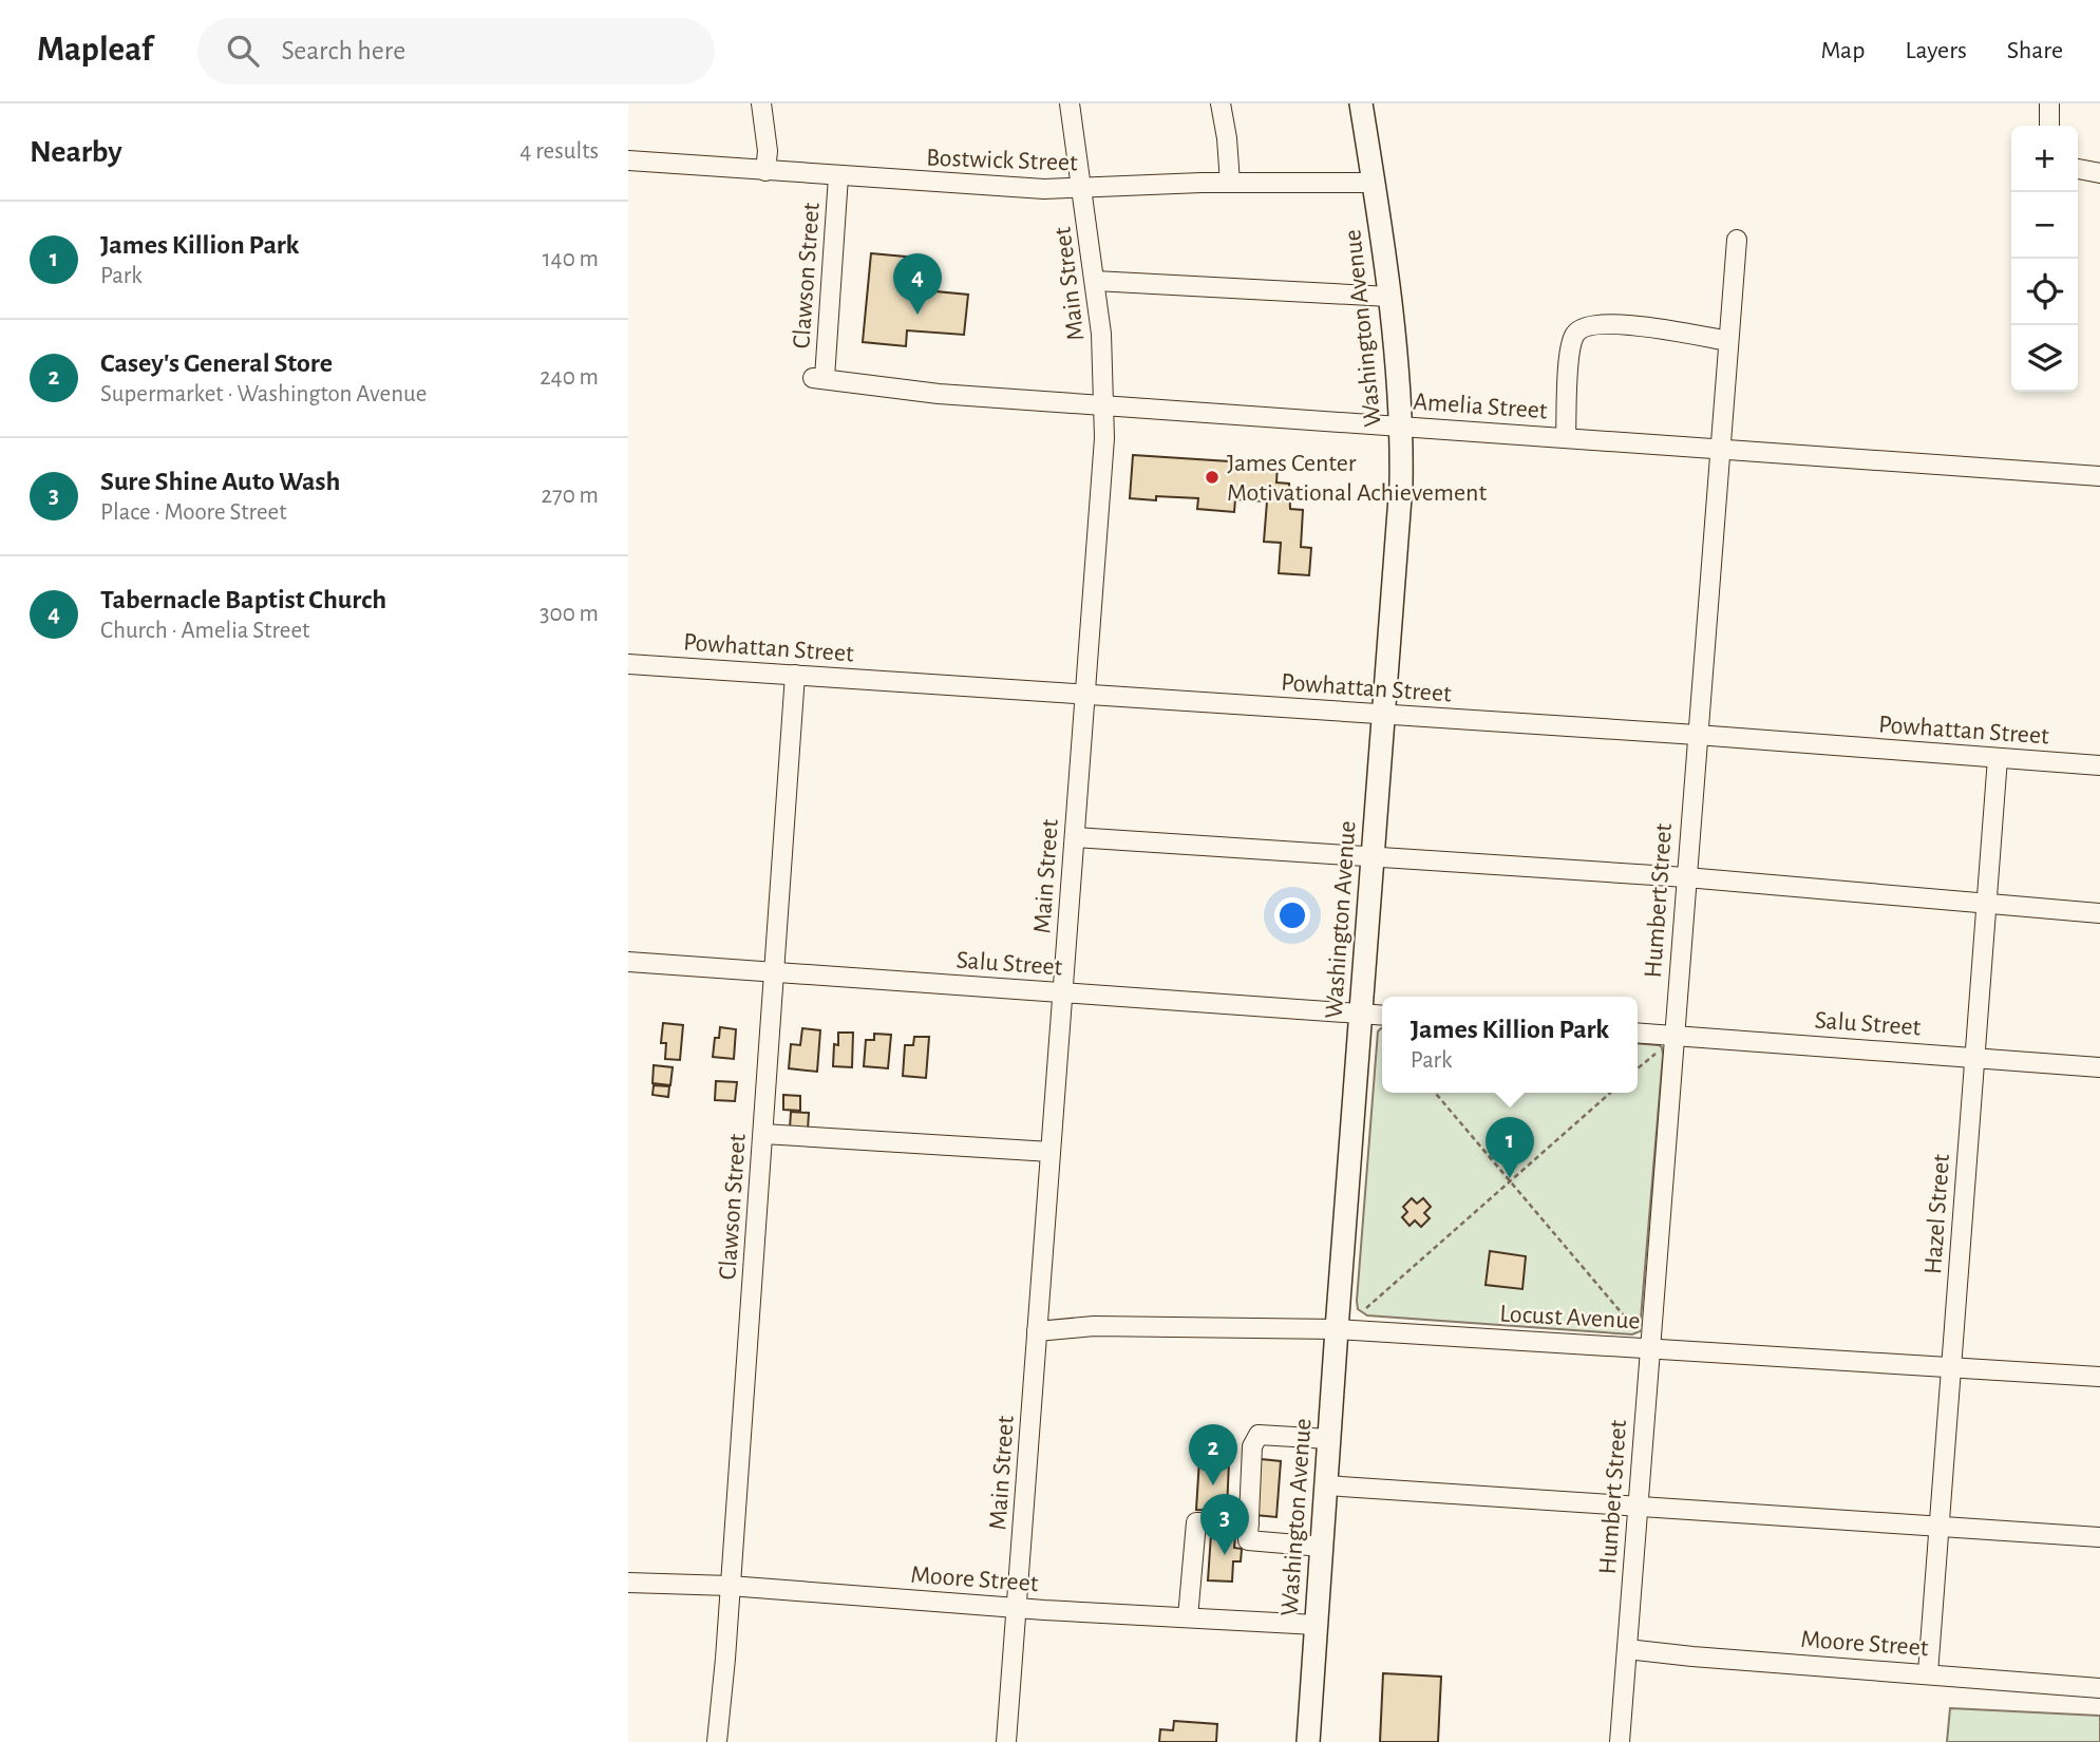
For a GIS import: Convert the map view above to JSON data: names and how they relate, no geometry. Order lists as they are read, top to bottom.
{
  "streets": {
    "main road": ["Washington Avenue"],
    "street": [
      "Bostwick Street",
      "Clawson Street",
      "Main Street",
      "Amelia Street",
      "Powhattan Street",
      "Humbert Street",
      "Salu Street",
      "Hazel Street",
      "Locust Avenue",
      "Moore Street"
    ]
  },
  "crossings": [
    ["Bostwick Street", "Clawson Street"],
    ["Bostwick Street", "Main Street"],
    ["Bostwick Street", "Washington Avenue"],
    ["Clawson Street", "Amelia Street"],
    ["Clawson Street", "Powhattan Street"],
    ["Clawson Street", "Salu Street"],
    ["Clawson Street", "Moore Street"],
    ["Main Street", "Amelia Street"],
    ["Main Street", "Powhattan Street"],
    ["Main Street", "Salu Street"],
    ["Main Street", "Locust Avenue"],
    ["Main Street", "Moore Street"],
    ["Washington Avenue", "Amelia Street"],
    ["Washington Avenue", "Powhattan Street"],
    ["Washington Avenue", "Salu Street"],
    ["Washington Avenue", "Locust Avenue"],
    ["Washington Avenue", "Moore Street"],
    ["Amelia Street", "Humbert Street"],
    ["Powhattan Street", "Humbert Street"],
    ["Powhattan Street", "Hazel Street"],
    ["Humbert Street", "Salu Street"],
    ["Humbert Street", "Locust Avenue"],
    ["Humbert Street", "Moore Street"],
    ["Salu Street", "Hazel Street"],
    ["Hazel Street", "Locust Avenue"],
    ["Hazel Street", "Moore Street"]
  ],
  "places": ["James Center Motivational Achievement"],
  "page": {
    "header": "Mapleaf",
    "search": "Search here",
    "nav": ["Map", "Layers", "Share"],
    "heading": ["Nearby", "4 results"],
    "map_buttons": ["+", "−"],
    "list": [
      {
        "mark": "1",
        "name": "James Killion Park",
        "note": "Park",
        "value": "140 m"
      },
      {
        "mark": "2",
        "name": "Casey's General Store",
        "note": "Supermarket · Washington Avenue",
        "value": "240 m"
      },
      {
        "mark": "3",
        "name": "Sure Shine Auto Wash",
        "note": "Place · Moore Street",
        "value": "270 m"
      },
      {
        "mark": "4",
        "name": "Tabernacle Baptist Church",
        "note": "Church · Amelia Street",
        "value": "300 m"
      }
    ],
    "pins": [
      "4",
      "1",
      "2",
      "3"
    ],
    "popup": ["James Killion Park", "Park"]
  }
}
